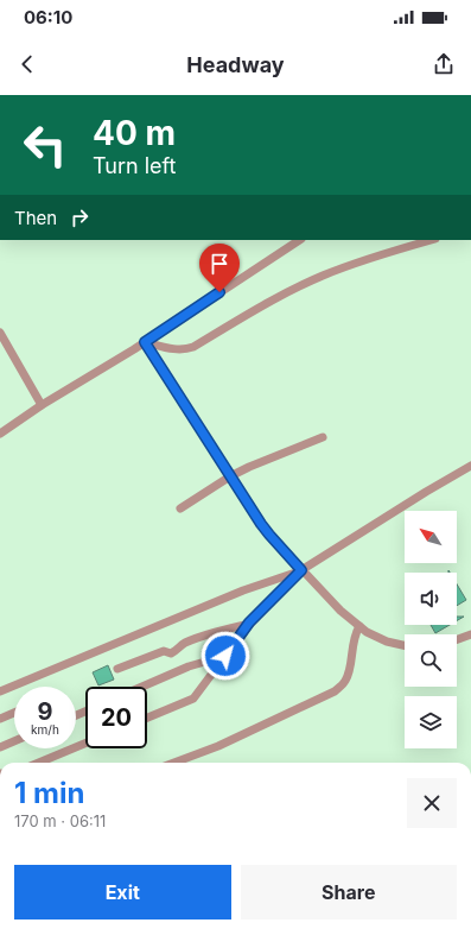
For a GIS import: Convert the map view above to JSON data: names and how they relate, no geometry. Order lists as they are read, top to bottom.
{
  "north": "top left",
  "page": {
    "status": "06:10",
    "header": "Headway",
    "turn": ["40 m", "Turn left"],
    "then": "Then",
    "speed": "9 km/h",
    "limit": "20",
    "heading": ["1 min", "170 m · 06:11"],
    "buttons": ["Exit", "Share"]
  }
}
